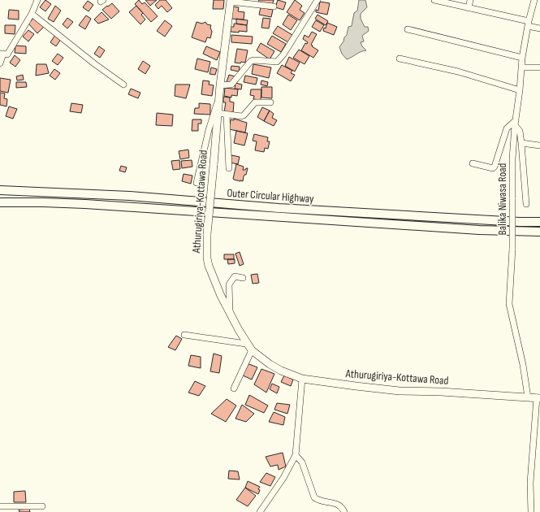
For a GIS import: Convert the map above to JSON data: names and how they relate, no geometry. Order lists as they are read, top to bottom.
{
  "streets": {
    "highway": ["Outer Circular Highway"],
    "main road": ["Athurugiriya-Kottawa Road"],
    "street": ["Balika Niwasa Road"]
  },
  "crossings": [
    ["Balika Niwasa Road", "Athurugiriya-Kottawa Road"]
  ]
}
